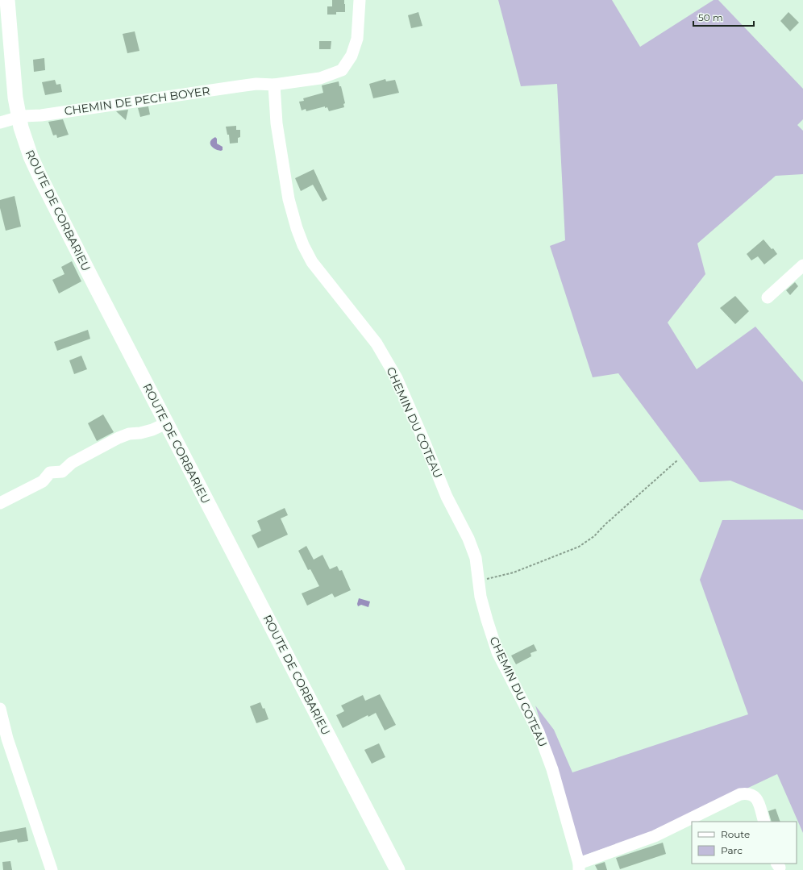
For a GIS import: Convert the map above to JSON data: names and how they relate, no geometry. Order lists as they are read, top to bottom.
{
  "streets": {
    "main road": ["ROUTE DE CORBARIEU"],
    "street": ["CHEMIN DE PECH BOYER", "CHEMIN DU COTEAU"]
  },
  "crossings": [
    ["CHEMIN DE PECH BOYER", "ROUTE DE CORBARIEU"],
    ["CHEMIN DE PECH BOYER", "CHEMIN DU COTEAU"]
  ],
  "legend": ["Route", "Parc"],
  "scale_bar": "50 m"
}
